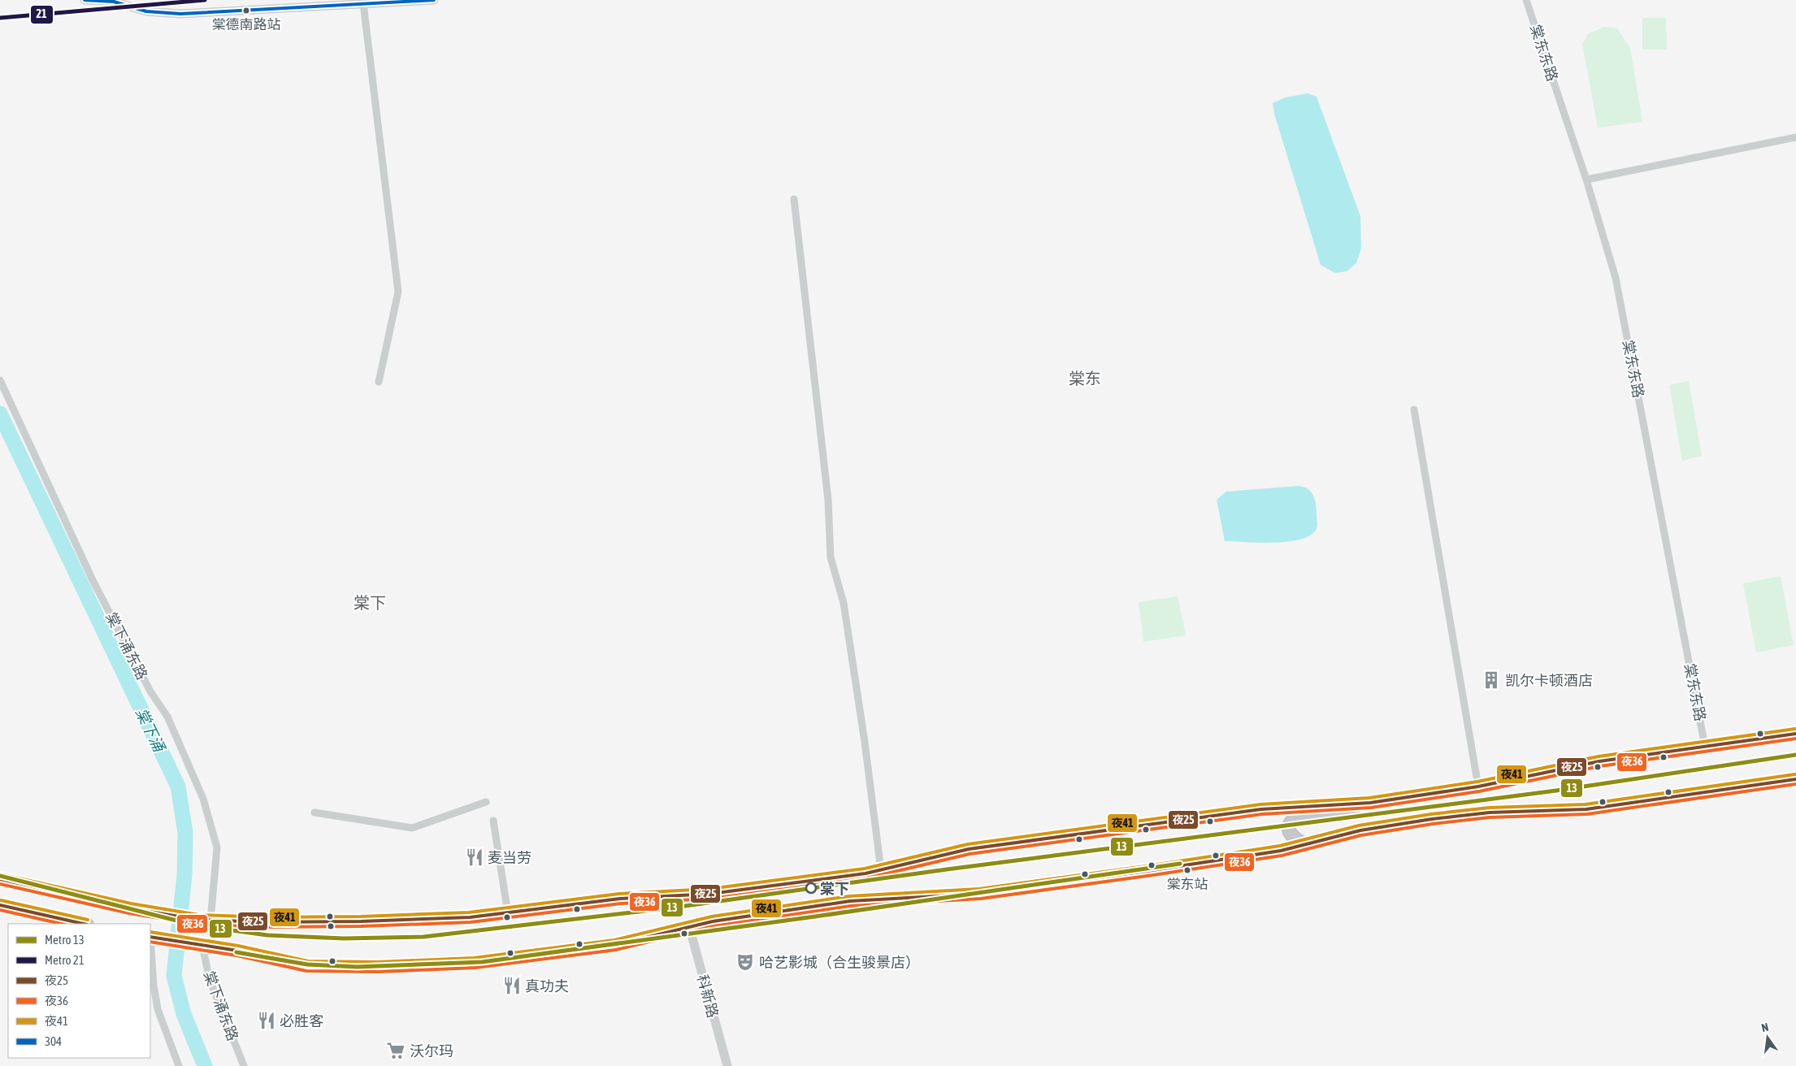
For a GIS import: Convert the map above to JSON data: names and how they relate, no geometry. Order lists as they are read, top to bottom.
{
  "streets": {
    "street": ["棠东东路", "棠下涌东路", "科新路"]
  },
  "districts": ["棠东", "棠下"],
  "water": ["棠下涌"],
  "places": {
    "other": ["棠德南路站", "棠东站", "棠下"],
    "building": ["凯尔卡顿酒店"],
    "restaurant": ["麦当劳", "真功夫", "必胜客"],
    "theatre": ["哈艺影城（合生骏景店）"],
    "supermarket": ["沃尔玛"]
  },
  "lines": [
    "metro line 21",
    "transit line 304",
    "transit line 夜41",
    "transit line 夜25",
    "transit line 夜36",
    "metro line 13"
  ],
  "legend": [
    "Metro 13",
    "Metro 21",
    "夜25",
    "夜36",
    "夜41",
    "304"
  ],
  "north": "top"
}
